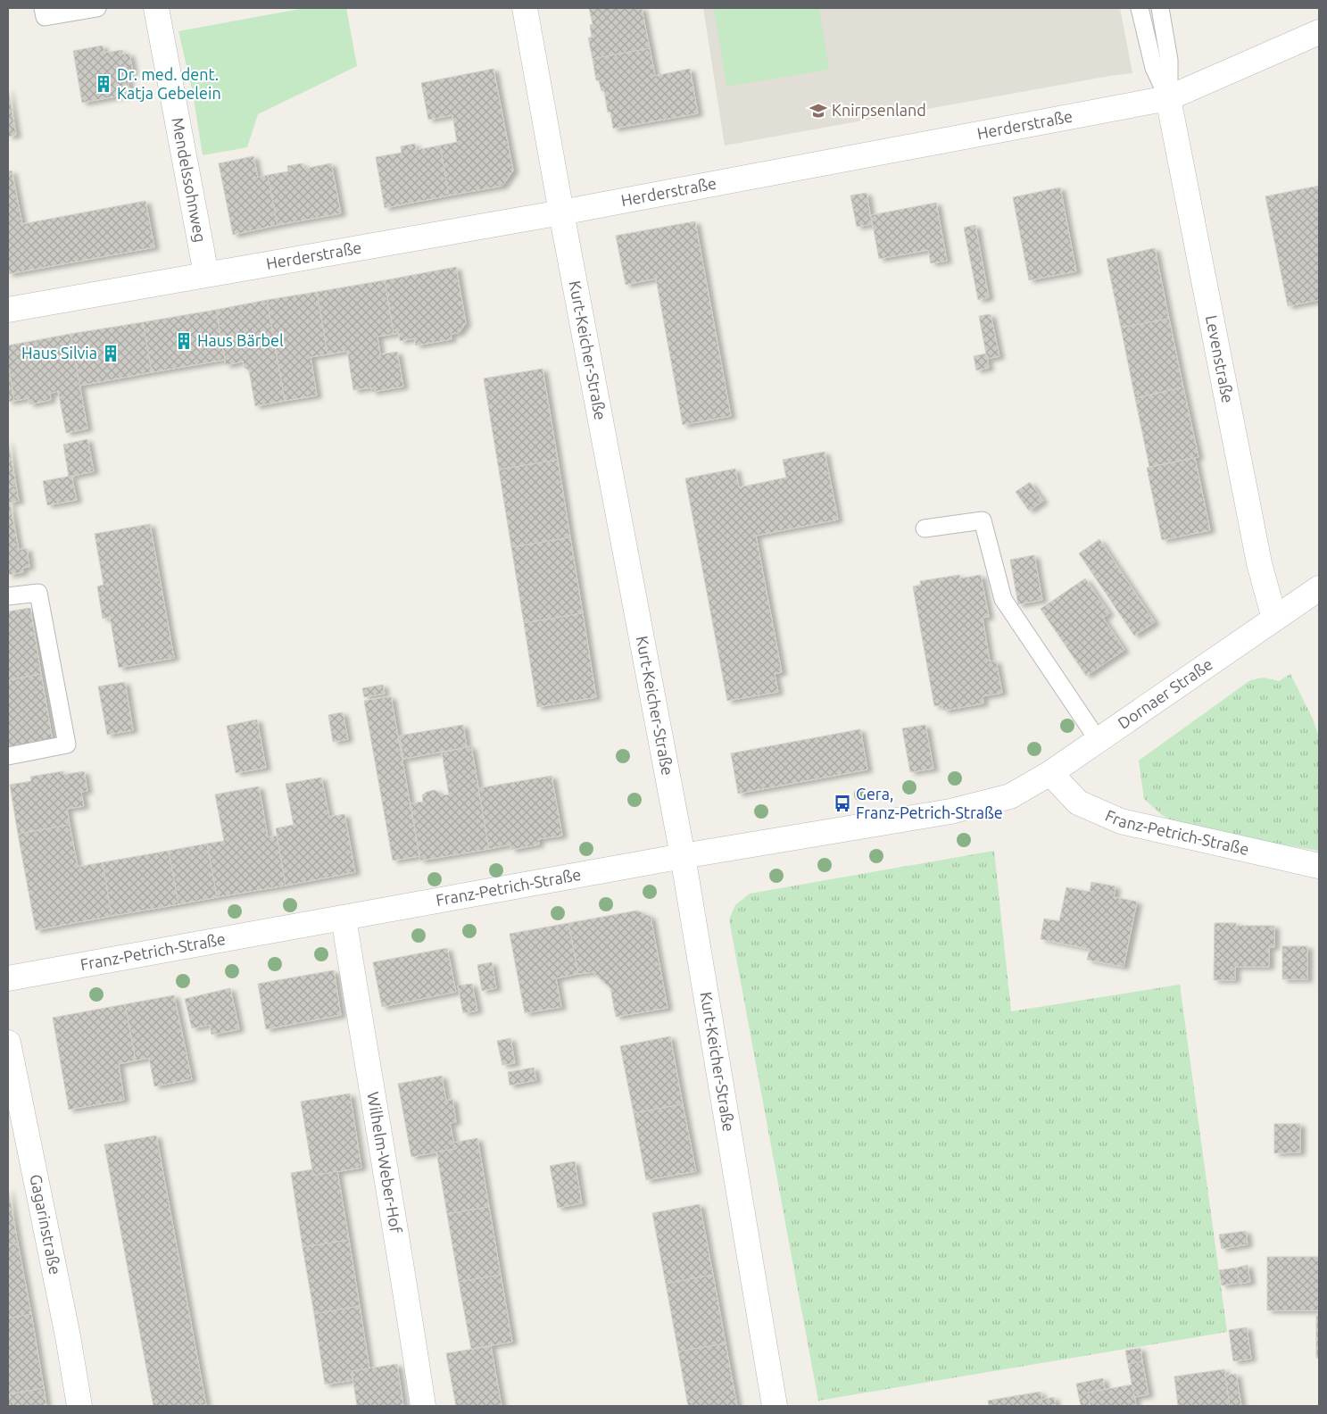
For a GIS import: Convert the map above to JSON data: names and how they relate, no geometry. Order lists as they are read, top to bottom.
{
  "streets": {
    "street": [
      "Herderstraße",
      "Mendelssohnweg",
      "Kurt-Keicher-Straße",
      "Levenstraße",
      "Dornaer Straße",
      "Franz-Petrich-Straße",
      "Wilhelm-Weber-Hof",
      "Gagarinstraße"
    ]
  },
  "crossings": [
    ["Herderstraße", "Mendelssohnweg"],
    ["Herderstraße", "Kurt-Keicher-Straße"],
    ["Herderstraße", "Levenstraße"],
    ["Kurt-Keicher-Straße", "Franz-Petrich-Straße"],
    ["Levenstraße", "Dornaer Straße"],
    ["Dornaer Straße", "Franz-Petrich-Straße"],
    ["Franz-Petrich-Straße", "Wilhelm-Weber-Hof"]
  ],
  "places": {
    "building": ["Dr. med. dent. Katja Gebelein", "Haus Bärbel", "Haus Silvia"],
    "school or university": ["Knirpsenland"],
    "bus stop": ["Gera, Franz-Petrich-Straße"]
  }
}
